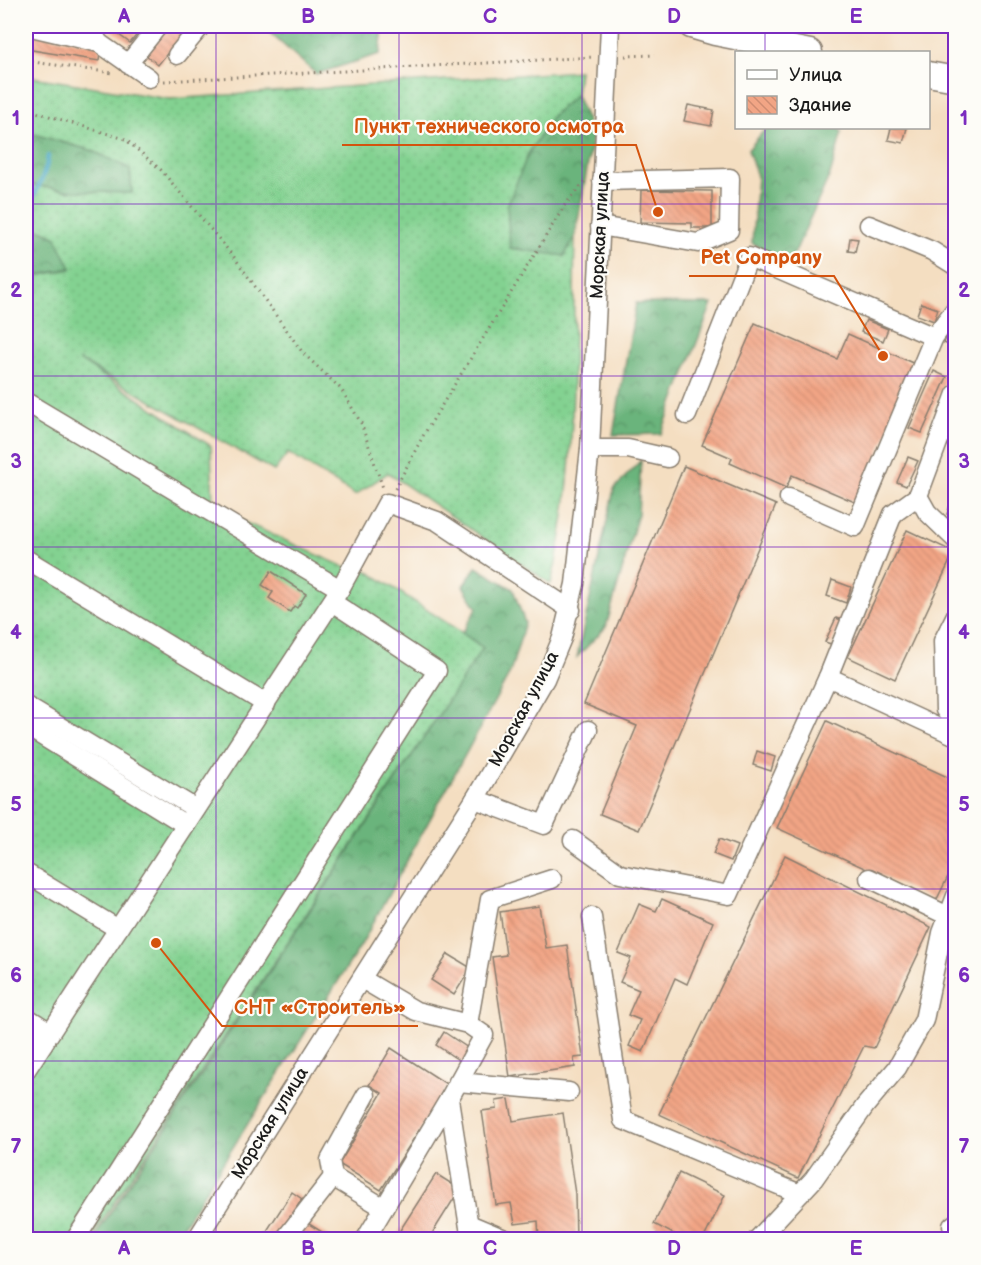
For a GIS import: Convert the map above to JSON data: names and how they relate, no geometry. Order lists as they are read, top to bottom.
{
  "streets": {
    "street": ["Морская улица"]
  },
  "places": ["Пункт технического осмотра", "Pet Company", "СНТ «Строитель»"],
  "legend": ["Улица", "Здание"],
  "grid": {
    "columns": [
      "A",
      "B",
      "C",
      "D",
      "E"
    ],
    "rows": [
      "1",
      "2",
      "3",
      "4",
      "5",
      "6",
      "7"
    ]
  }
}
